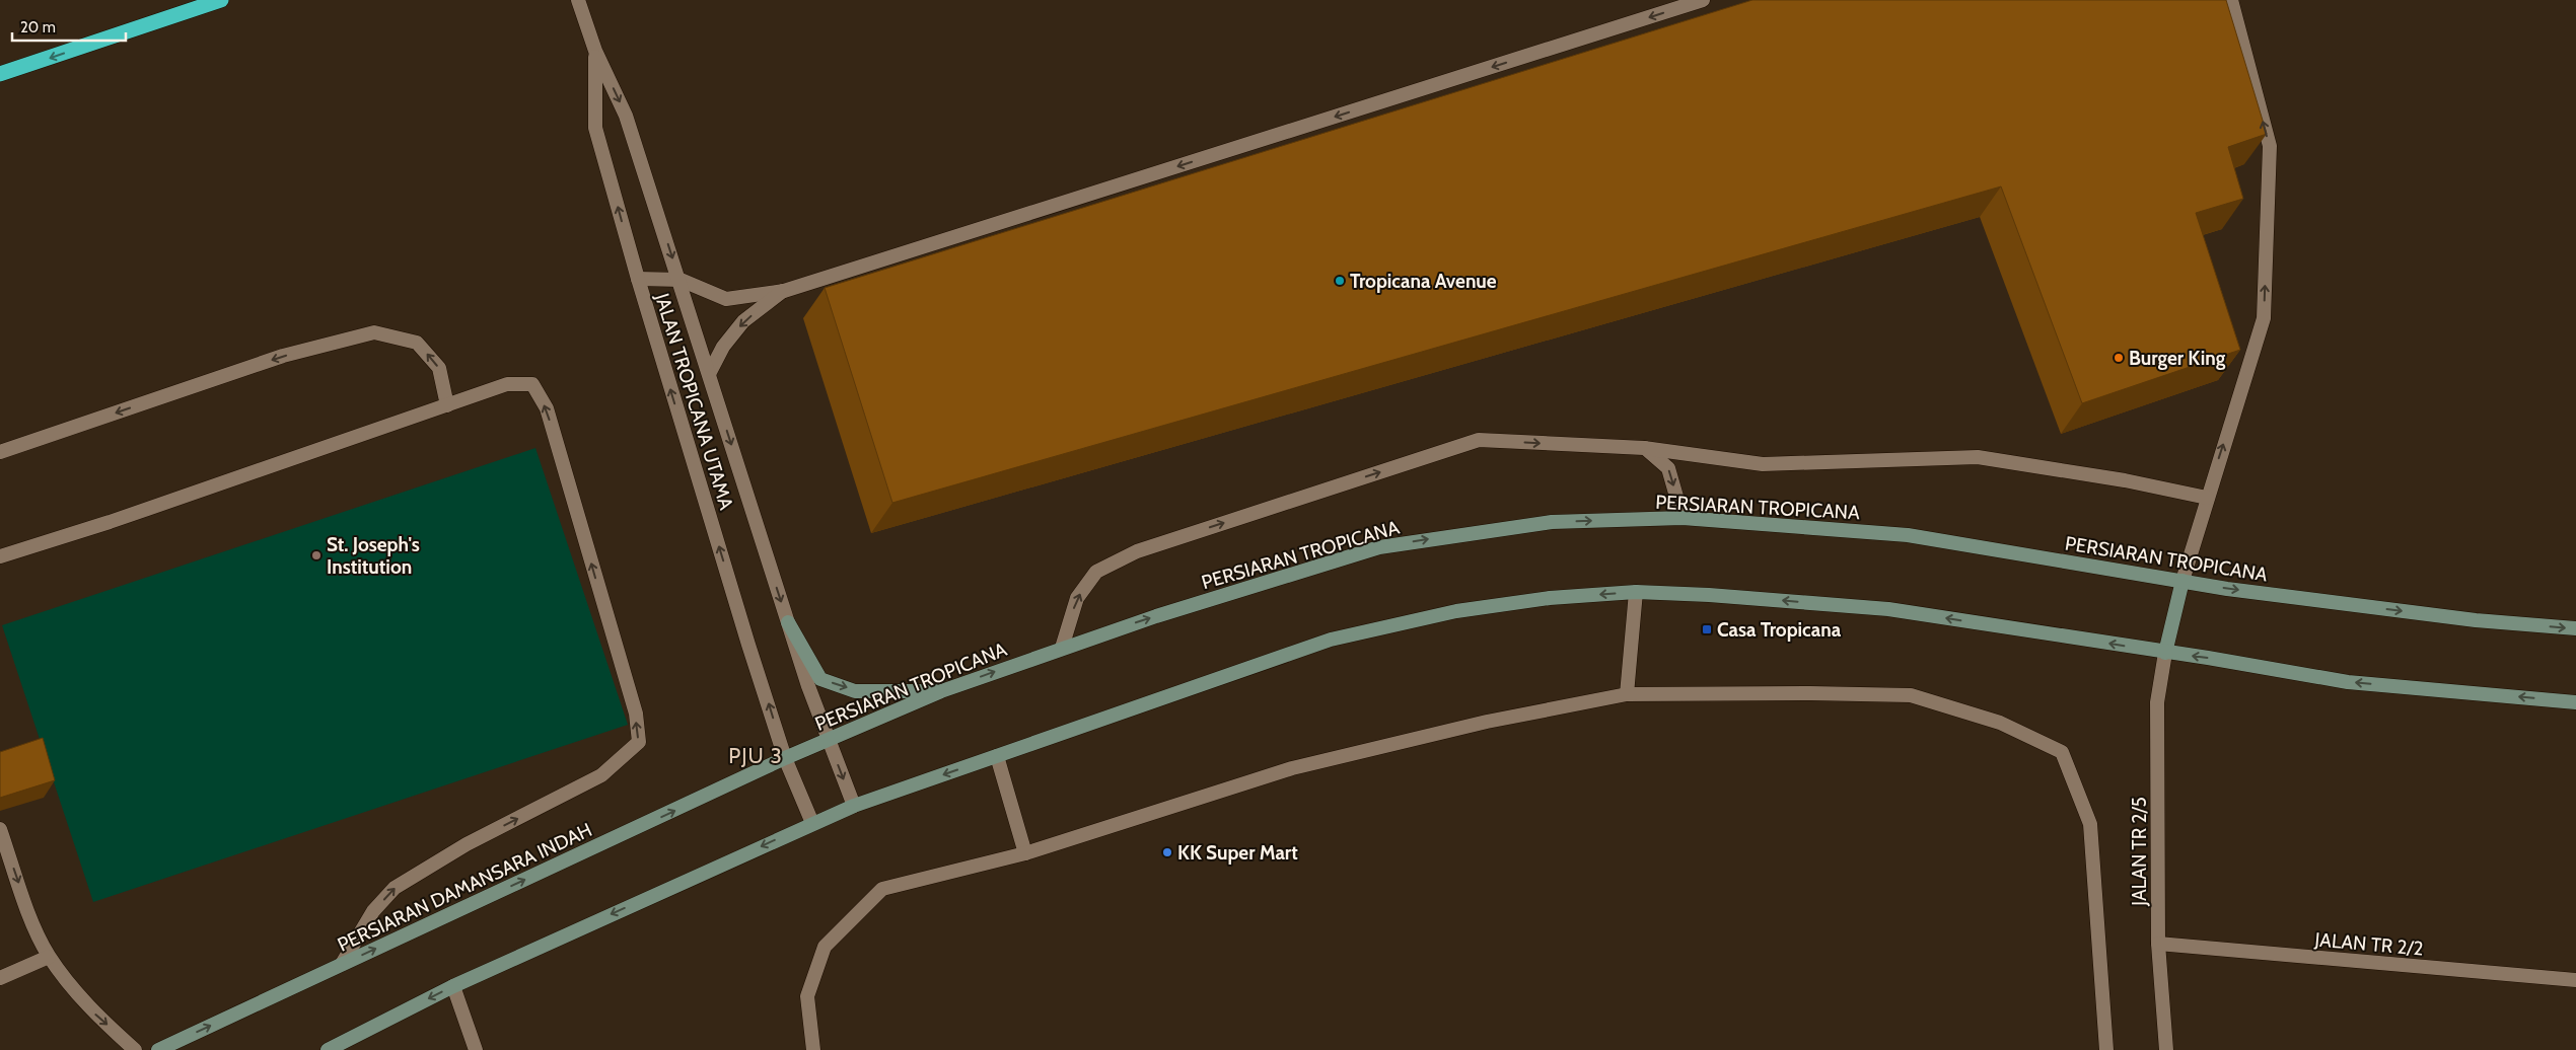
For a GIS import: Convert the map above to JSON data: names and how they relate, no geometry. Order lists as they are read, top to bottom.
{
  "streets": {
    "main road": ["PERSIARAN TROPICANA", "PERSIARAN DAMANSARA INDAH"],
    "street": ["JALAN TROPICANA UTAMA", "JALAN TR 2/5", "JALAN TR 2/2"]
  },
  "crossings": [
    ["JALAN TROPICANA UTAMA", "PERSIARAN TROPICANA"],
    ["JALAN TROPICANA UTAMA", "PERSIARAN DAMANSARA INDAH"],
    ["PERSIARAN TROPICANA", "PERSIARAN DAMANSARA INDAH"],
    ["JALAN TR 2/5", "JALAN TR 2/2"]
  ],
  "districts": ["PJU 3"],
  "places": {
    "other": [
      "Tropicana Avenue",
      "Burger King",
      "St. Joseph's Institution",
      "KK Super Mart"
    ],
    "transit": ["Casa Tropicana"]
  },
  "scale_bar": "20 m"
}
